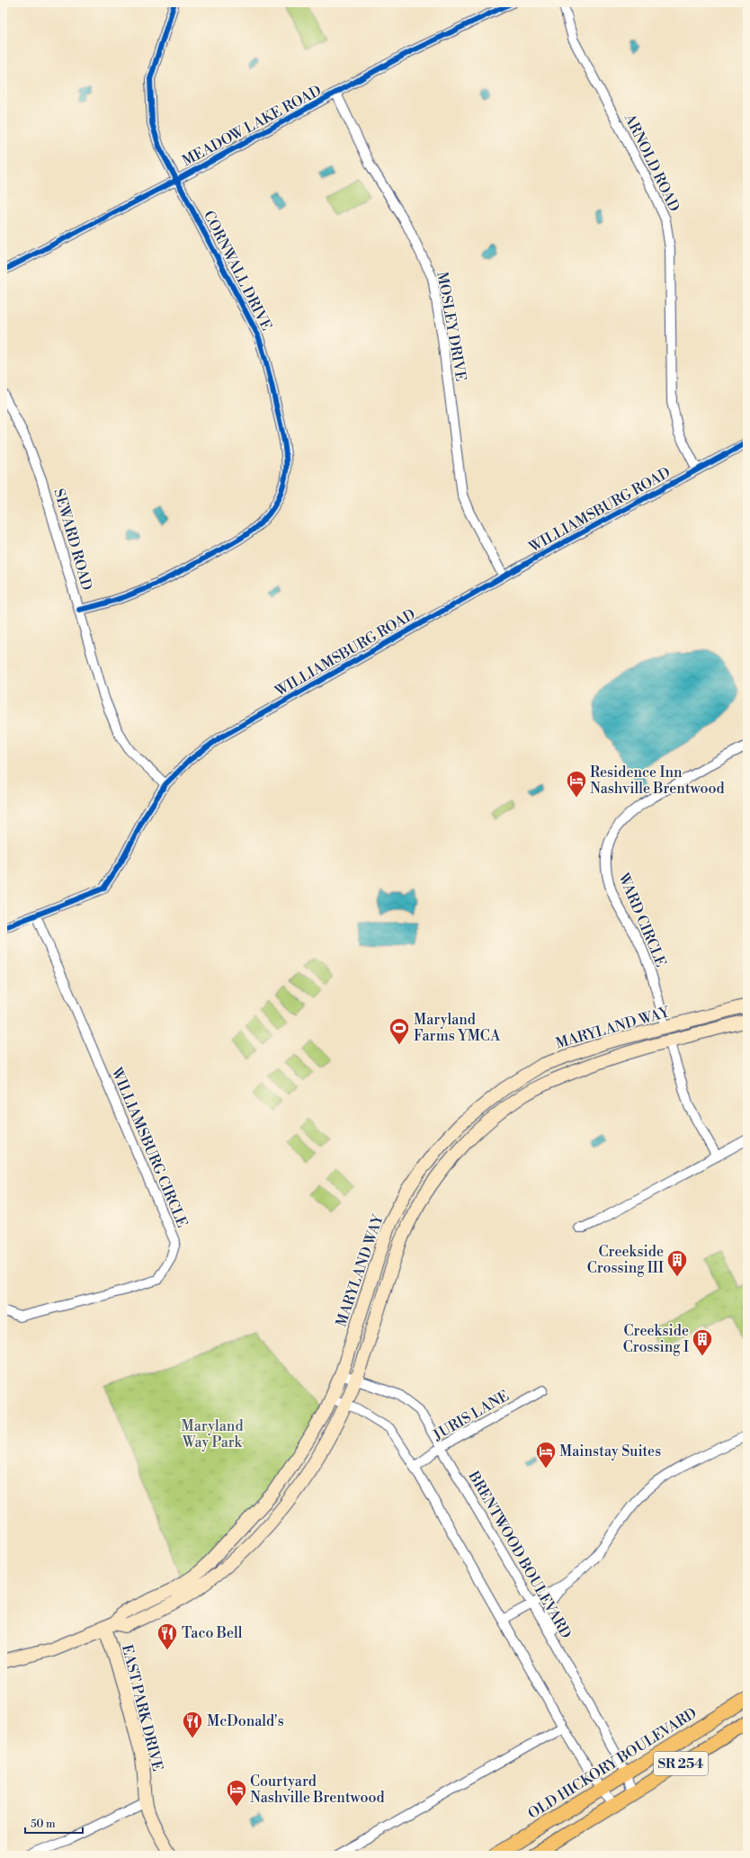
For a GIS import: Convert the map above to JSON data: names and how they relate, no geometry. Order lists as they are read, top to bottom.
{
  "streets": {
    "main road": [
      "MARYLAND WAY",
      "EAST PARK DRIVE",
      "OLD HICKORY BOULEVARD",
      "SR 254"
    ],
    "street": [
      "MEADOW LAKE ROAD",
      "ARNOLD ROAD",
      "CORNWALL DRIVE",
      "MOSLEY DRIVE",
      "WILLIAMSBURG ROAD",
      "SEWARD ROAD",
      "WARD CIRCLE",
      "WILLIAMSBURG CIRCLE",
      "JURIS LANE",
      "BRENTWOOD BOULEVARD"
    ]
  },
  "crossings": [
    ["MEADOW LAKE ROAD", "CORNWALL DRIVE"],
    ["MEADOW LAKE ROAD", "MOSLEY DRIVE"],
    ["ARNOLD ROAD", "WILLIAMSBURG ROAD"],
    ["CORNWALL DRIVE", "SEWARD ROAD"],
    ["MOSLEY DRIVE", "WILLIAMSBURG ROAD"],
    ["WILLIAMSBURG ROAD", "SEWARD ROAD"],
    ["WILLIAMSBURG ROAD", "WILLIAMSBURG CIRCLE"],
    ["WARD CIRCLE", "MARYLAND WAY"],
    ["MARYLAND WAY", "BRENTWOOD BOULEVARD"],
    ["MARYLAND WAY", "EAST PARK DRIVE"],
    ["JURIS LANE", "BRENTWOOD BOULEVARD"],
    ["BRENTWOOD BOULEVARD", "OLD HICKORY BOULEVARD"],
    ["BRENTWOOD BOULEVARD", "SR 254"]
  ],
  "parks": ["Maryland Way Park"],
  "places": {
    "hotel": ["Residence Inn Nashville Brentwood", "Mainstay Suites", "Courtyard Nashville Brentwood"],
    "sports": ["Maryland Farms YMCA"],
    "building": ["Creekside Crossing III", "Creekside Crossing I"],
    "restaurant": ["Taco Bell", "McDonald's"]
  },
  "scale_bar": "50 m"
}
